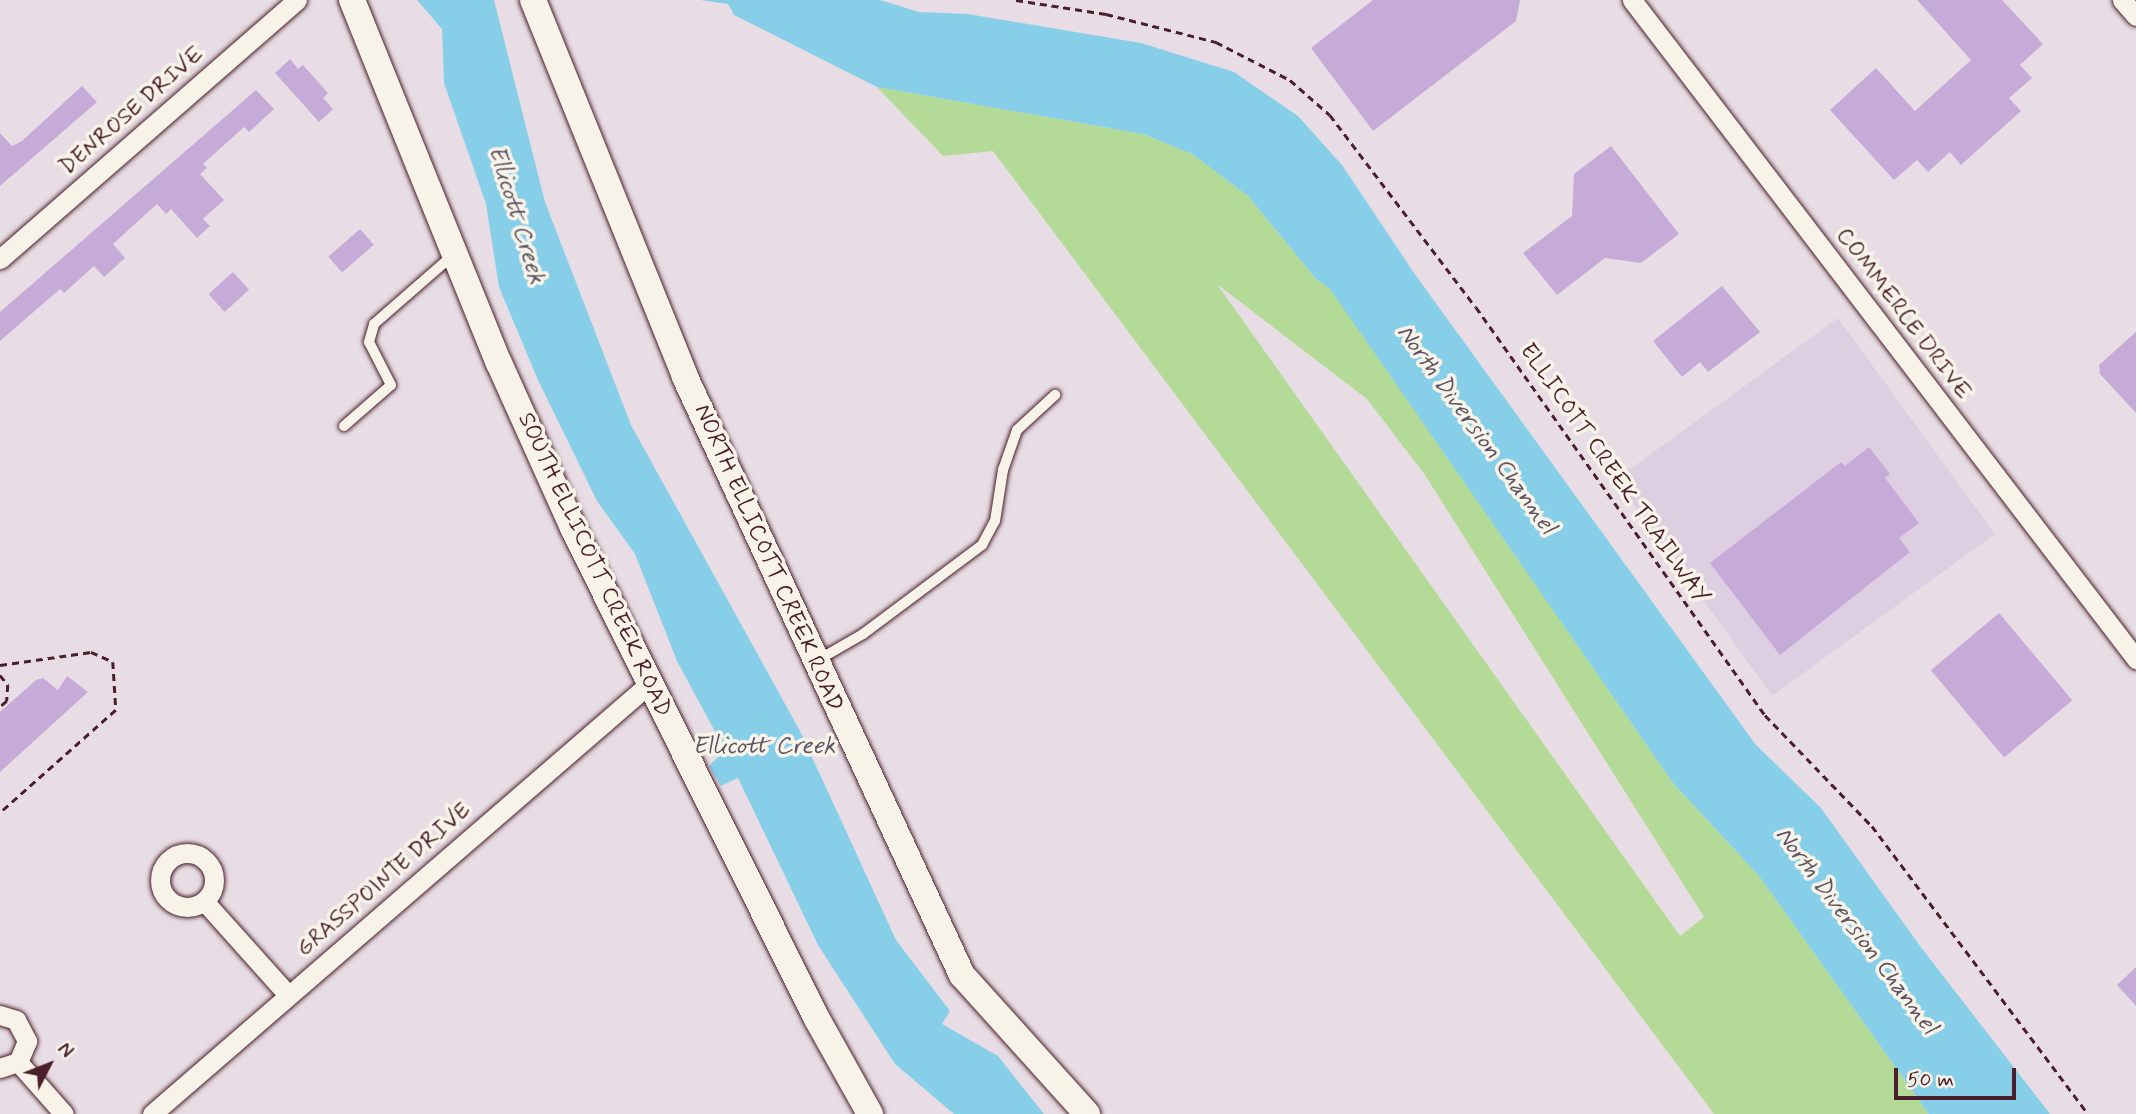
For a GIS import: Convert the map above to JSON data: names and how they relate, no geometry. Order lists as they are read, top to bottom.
{
  "streets": {
    "street": [
      "DENROSE DRIVE",
      "COMMERCE DRIVE",
      "NORTH ELLICOTT CREEK ROAD",
      "SOUTH ELLICOTT CREEK ROAD",
      "GRASSPOINTE DRIVE"
    ],
    "path": ["ELLICOTT CREEK TRAILWAY"]
  },
  "crossings": [
    ["SOUTH ELLICOTT CREEK ROAD", "GRASSPOINTE DRIVE"]
  ],
  "water": ["Ellicott Creek", "North Diversion Channel"],
  "scale_bar": "50 m",
  "north": "top right"
}
